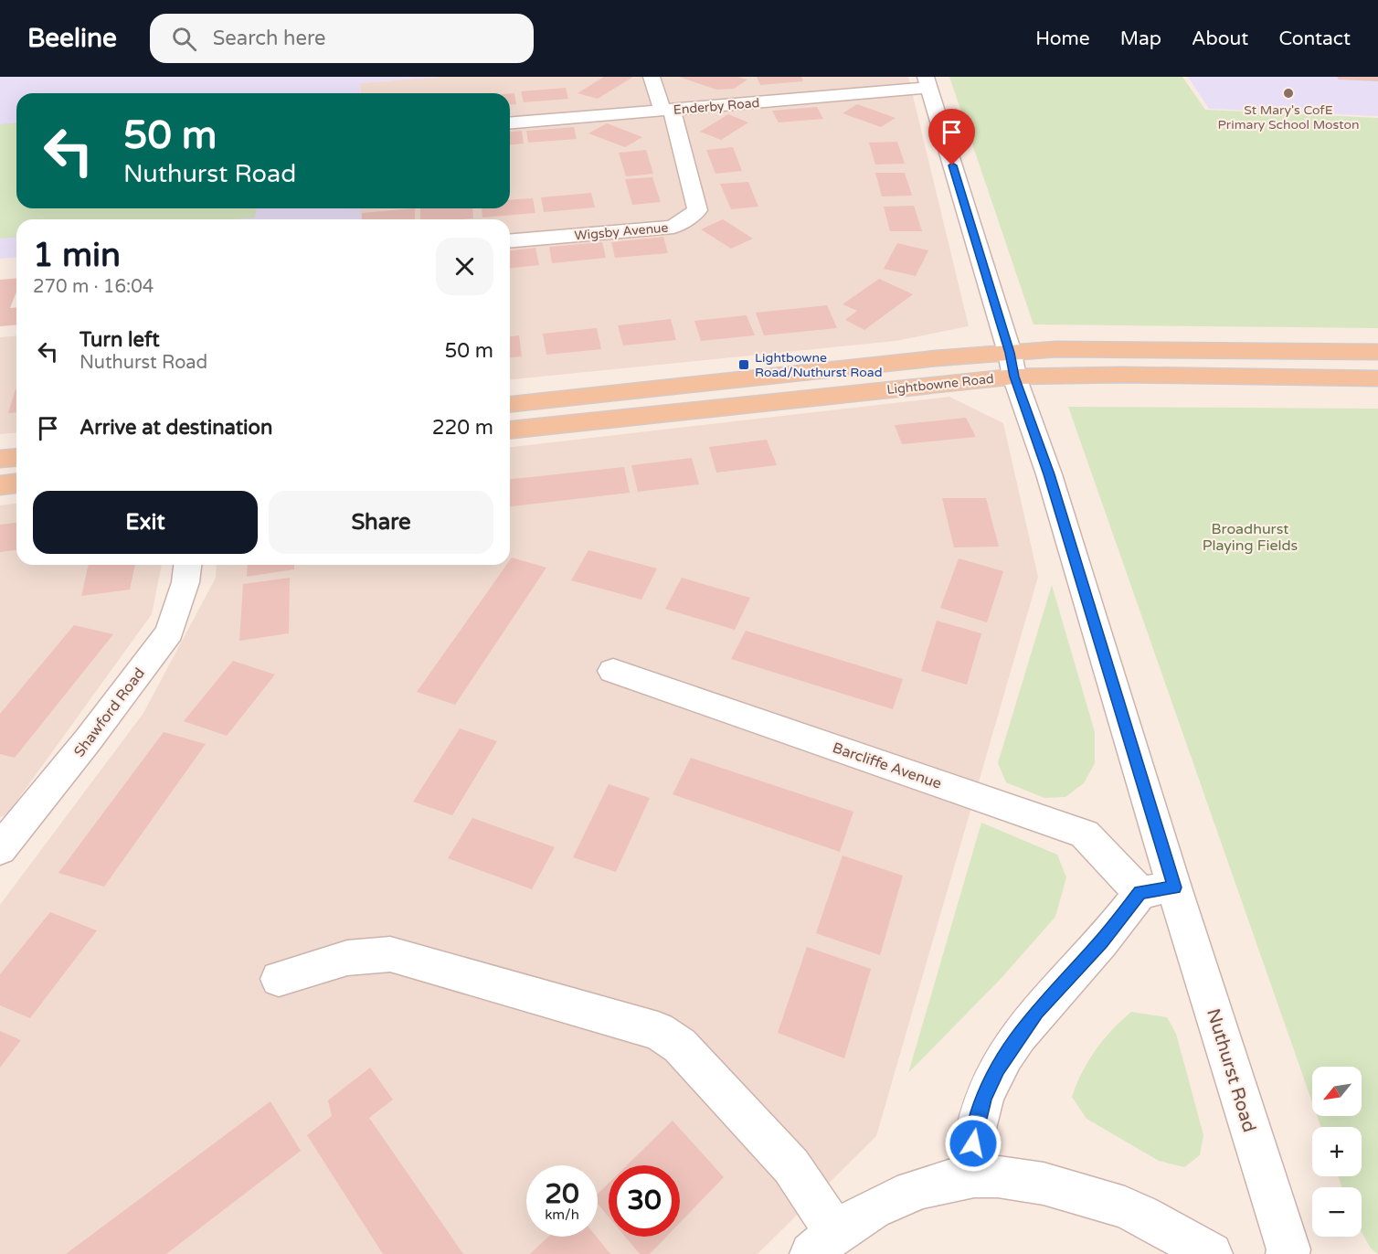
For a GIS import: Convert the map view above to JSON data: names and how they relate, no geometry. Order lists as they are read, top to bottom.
{
  "streets": {
    "main road": ["Lightbowne Road"],
    "street": [
      "Enderby Road",
      "Wigsby Avenue",
      "Shawford Road",
      "Barcliffe Avenue",
      "Nuthurst Road"
    ]
  },
  "crossings": [
    ["Enderby Road", "Wigsby Avenue"],
    ["Enderby Road", "Nuthurst Road"],
    ["Lightbowne Road", "Nuthurst Road"],
    ["Barcliffe Avenue", "Nuthurst Road"]
  ],
  "parks": ["Broadhurst Playing Fields"],
  "places": {
    "other": ["St Mary's CofE Primary School Moston"],
    "transit": ["Lightbowne Road/Nuthurst Road"]
  },
  "north": "bottom left",
  "page": {
    "header": "Beeline",
    "search": "Search here",
    "nav": [
      "Home",
      "Map",
      "About",
      "Contact"
    ],
    "turn": ["50 m", "Nuthurst Road"],
    "heading": ["1 min", "270 m · 16:04"],
    "list": [
      {
        "name": "Turn left",
        "note": "Nuthurst Road",
        "value": "50 m"
      },
      {
        "name": "Arrive at destination",
        "value": "220 m"
      }
    ],
    "buttons": ["Exit", "Share"],
    "map_buttons": ["+", "−"],
    "speed": "20 km/h",
    "limit": "30"
  }
}
